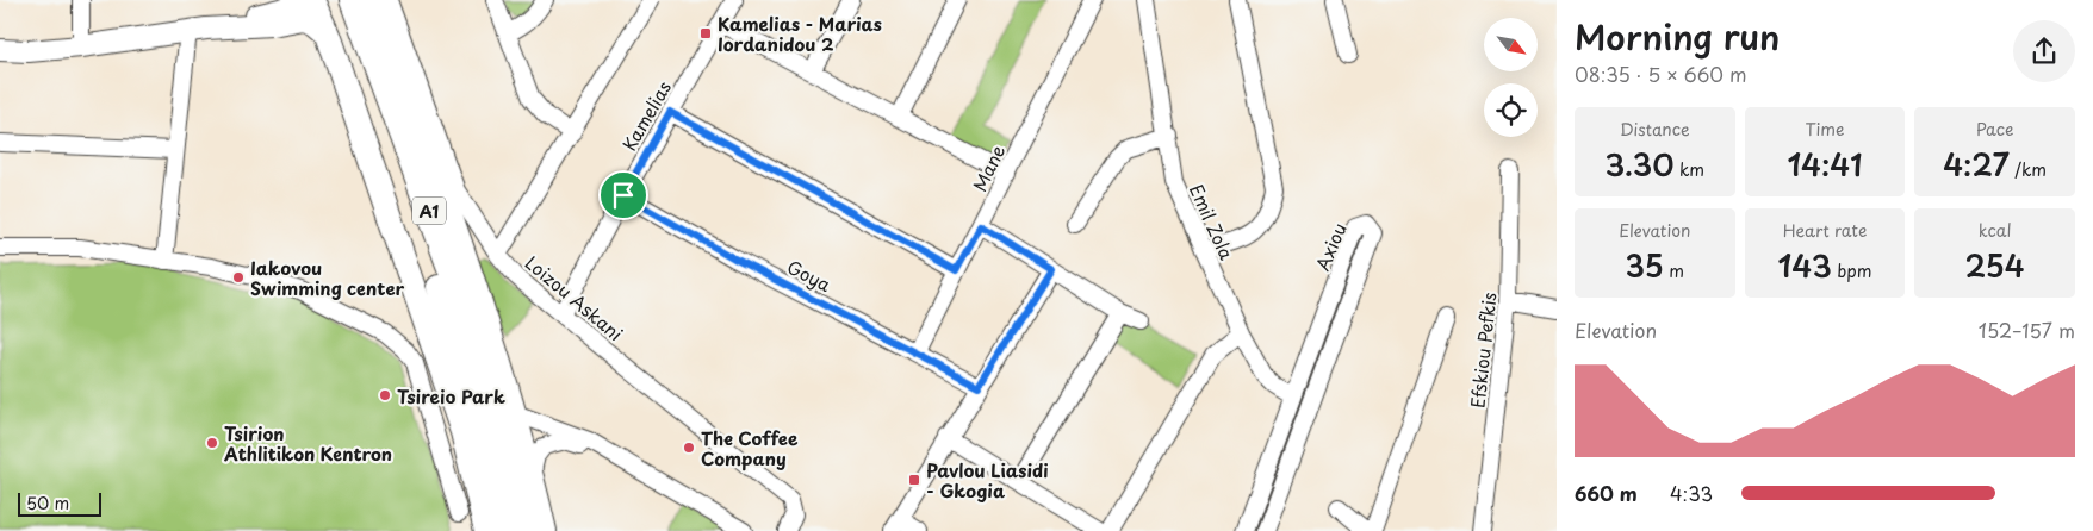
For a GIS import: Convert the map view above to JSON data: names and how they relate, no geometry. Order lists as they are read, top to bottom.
{
  "streets": {
    "highway": ["A1"],
    "street": [
      "Kamelias",
      "Mane",
      "Emil Zola",
      "Axiou",
      "Goya",
      "Loizou Askani",
      "Efskiou Pefkis"
    ]
  },
  "crossings": [
    ["Kamelias", "Goya"],
    ["Kamelias", "Loizou Askani"],
    ["Mane", "Goya"],
    ["Emil Zola", "Axiou"]
  ],
  "places": {
    "transit": ["Kamelias - Marias Iordanidou 2", "Pavlou Liasidi - Gkogia"],
    "other": [
      "Iakovou Swimming center",
      "Tsireio Park",
      "Tsirion Athlitikon Kentron",
      "The Coffee Company"
    ]
  },
  "scale_bar": "50 m",
  "north": "bottom right",
  "page": {
    "heading": ["Morning run", "08:35 · 5 × 660 m"],
    "stats": [
      ["Distance", "3.30 km"],
      ["Time", "14:41"],
      ["Pace", "4:27 /km"],
      ["Elevation", "35 m"],
      ["Heart rate", "143 bpm"],
      ["kcal", "254"]
    ],
    "chart": ["Elevation", "152–157 m"],
    "list": [
      {
        "name": "660 m",
        "note": "4:33"
      }
    ],
    "scale": "50 m"
  }
}
